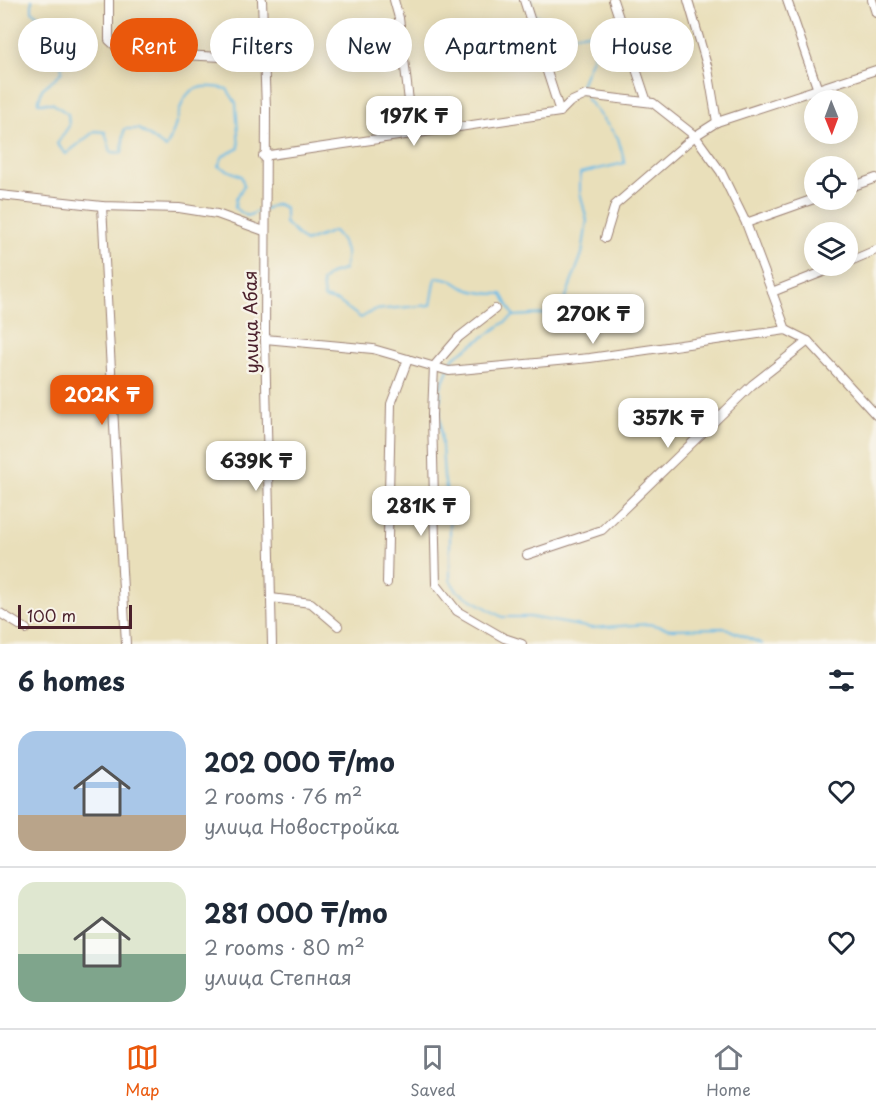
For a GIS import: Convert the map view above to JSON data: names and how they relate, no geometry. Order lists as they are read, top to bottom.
{
  "streets": {
    "street": ["улица Абая"]
  },
  "scale_bar": "100 m",
  "north": "bottom",
  "page": {
    "chip": [
      "Buy",
      "Rent",
      "Filters",
      "New",
      "Apartment",
      "House"
    ],
    "price": [
      "197K ₸",
      "270K ₸",
      "202K ₸",
      "357K ₸",
      "639K ₸",
      "281K ₸"
    ],
    "scale": "100 m",
    "heading": "6 homes",
    "list": [
      {
        "name": "202 000 ₸/mo",
        "note": "2 rooms · 76 m² · улица Новостройка"
      },
      {
        "name": "281 000 ₸/mo",
        "note": "2 rooms · 80 m² · улица Степная"
      }
    ],
    "tabs": ["Map", "Saved", "Home"]
  }
}
